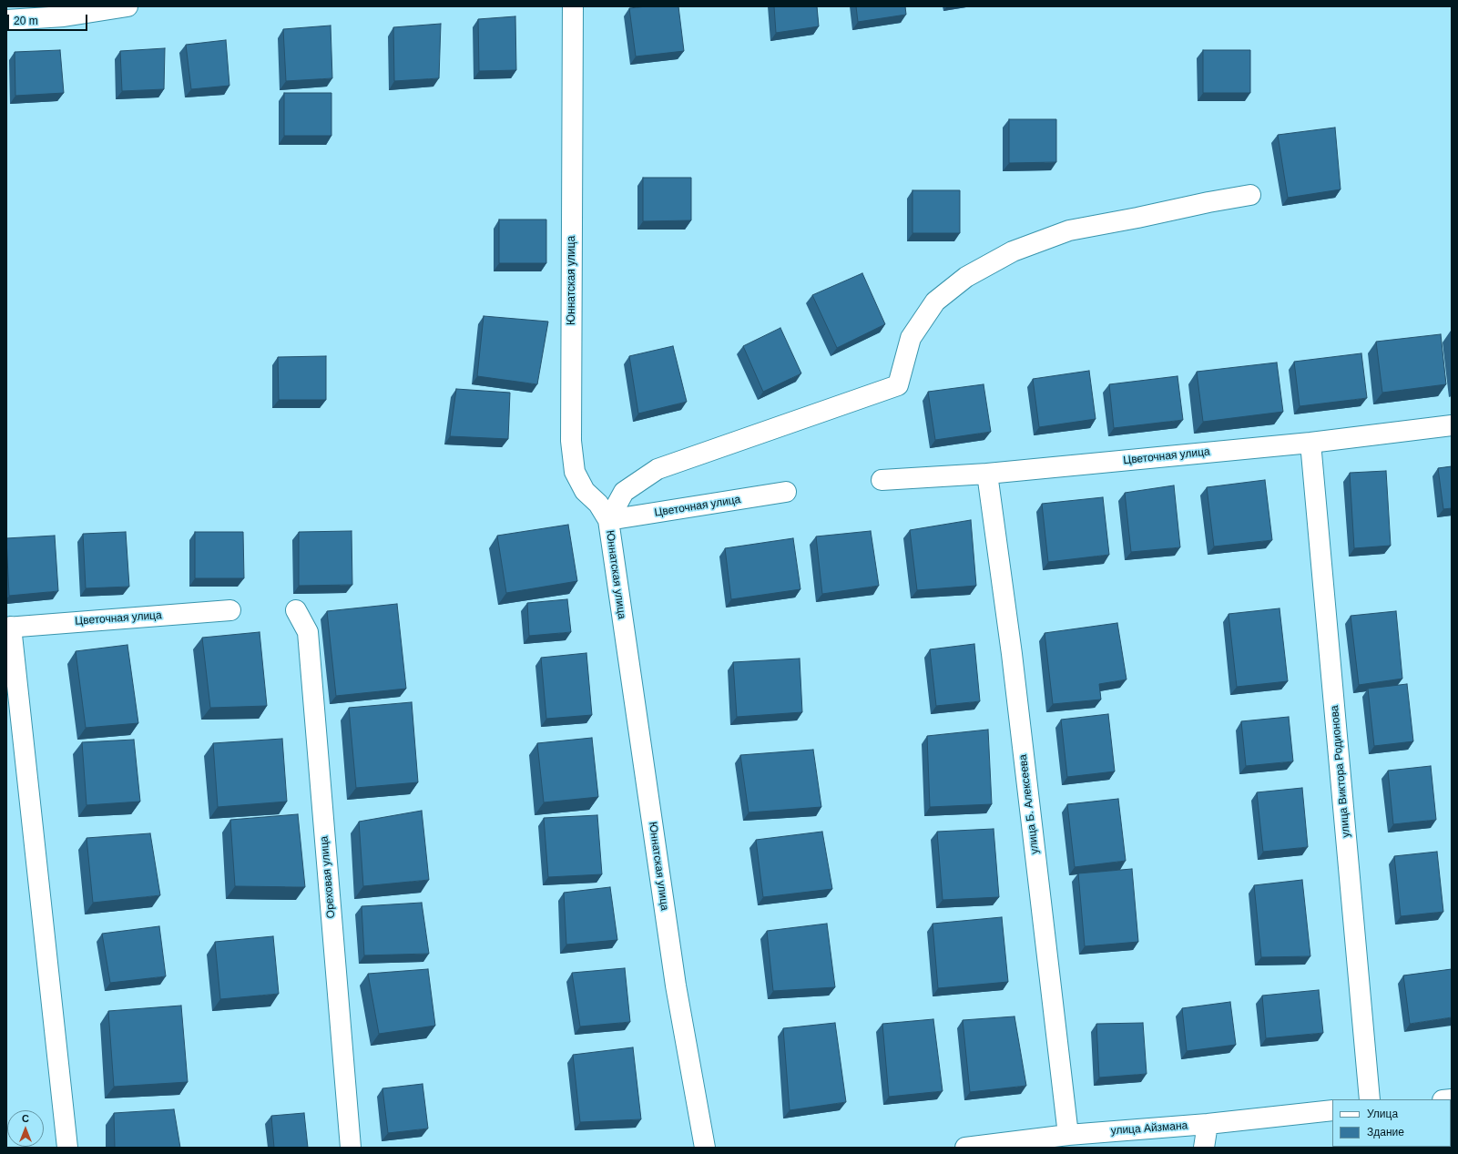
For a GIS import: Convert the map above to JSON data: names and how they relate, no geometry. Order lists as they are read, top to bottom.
{
  "streets": {
    "street": [
      "Юннатская улица",
      "Цветочная улица",
      "улица Виктора Родионова",
      "улица Б. Алексеева",
      "Ореховая улица",
      "улица Айзмана"
    ]
  },
  "crossings": [
    ["Юннатская улица", "Цветочная улица"],
    ["Цветочная улица", "улица Виктора Родионова"],
    ["Цветочная улица", "улица Б. Алексеева"],
    ["улица Б. Алексеева", "улица Айзмана"]
  ],
  "legend": ["Улица", "Здание"],
  "scale_bar": "20 m",
  "north": "top"
}
